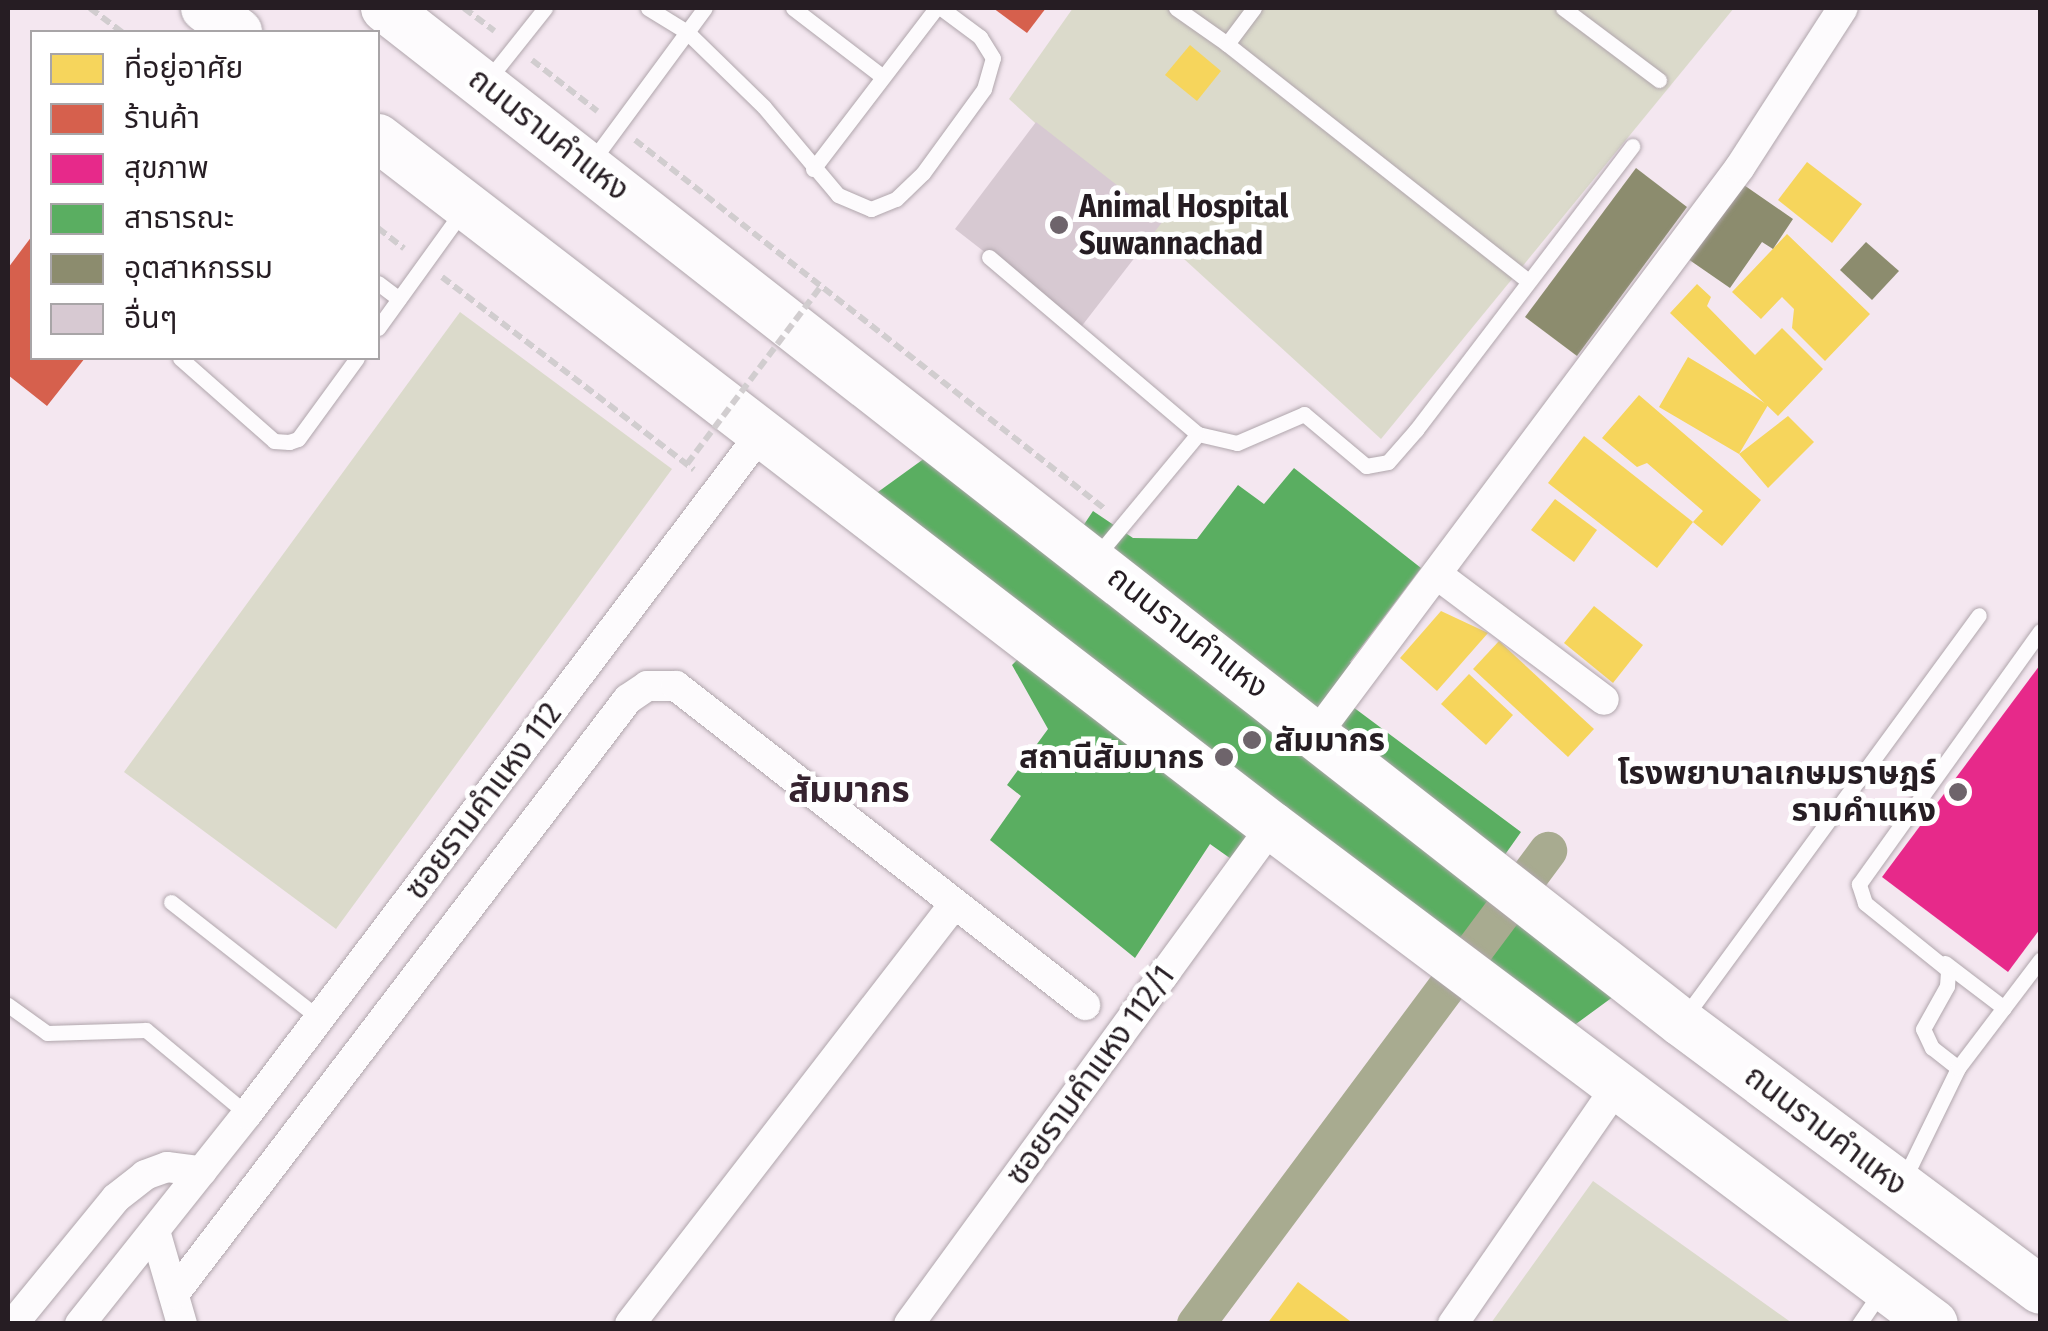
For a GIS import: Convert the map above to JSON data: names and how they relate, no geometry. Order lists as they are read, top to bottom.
{
  "streets": {
    "main road": ["ถนนรามคำแหง"],
    "street": ["ซอยรามคำแหง 112", "ซอยรามคำแหง 112/1"]
  },
  "districts": ["สัมมากร"],
  "places": [
    "Animal Hospital Suwannachad",
    "สัมมากร",
    "สถานีสัมมากร",
    "โรงพยาบาลเกษมราษฎร์ รามคำแหง"
  ],
  "legend": [
    "ที่อยู่อาศัย",
    "ร้านค้า",
    "สุขภาพ",
    "สาธารณะ",
    "อุตสาหกรรม",
    "อื่นๆ"
  ]
}
